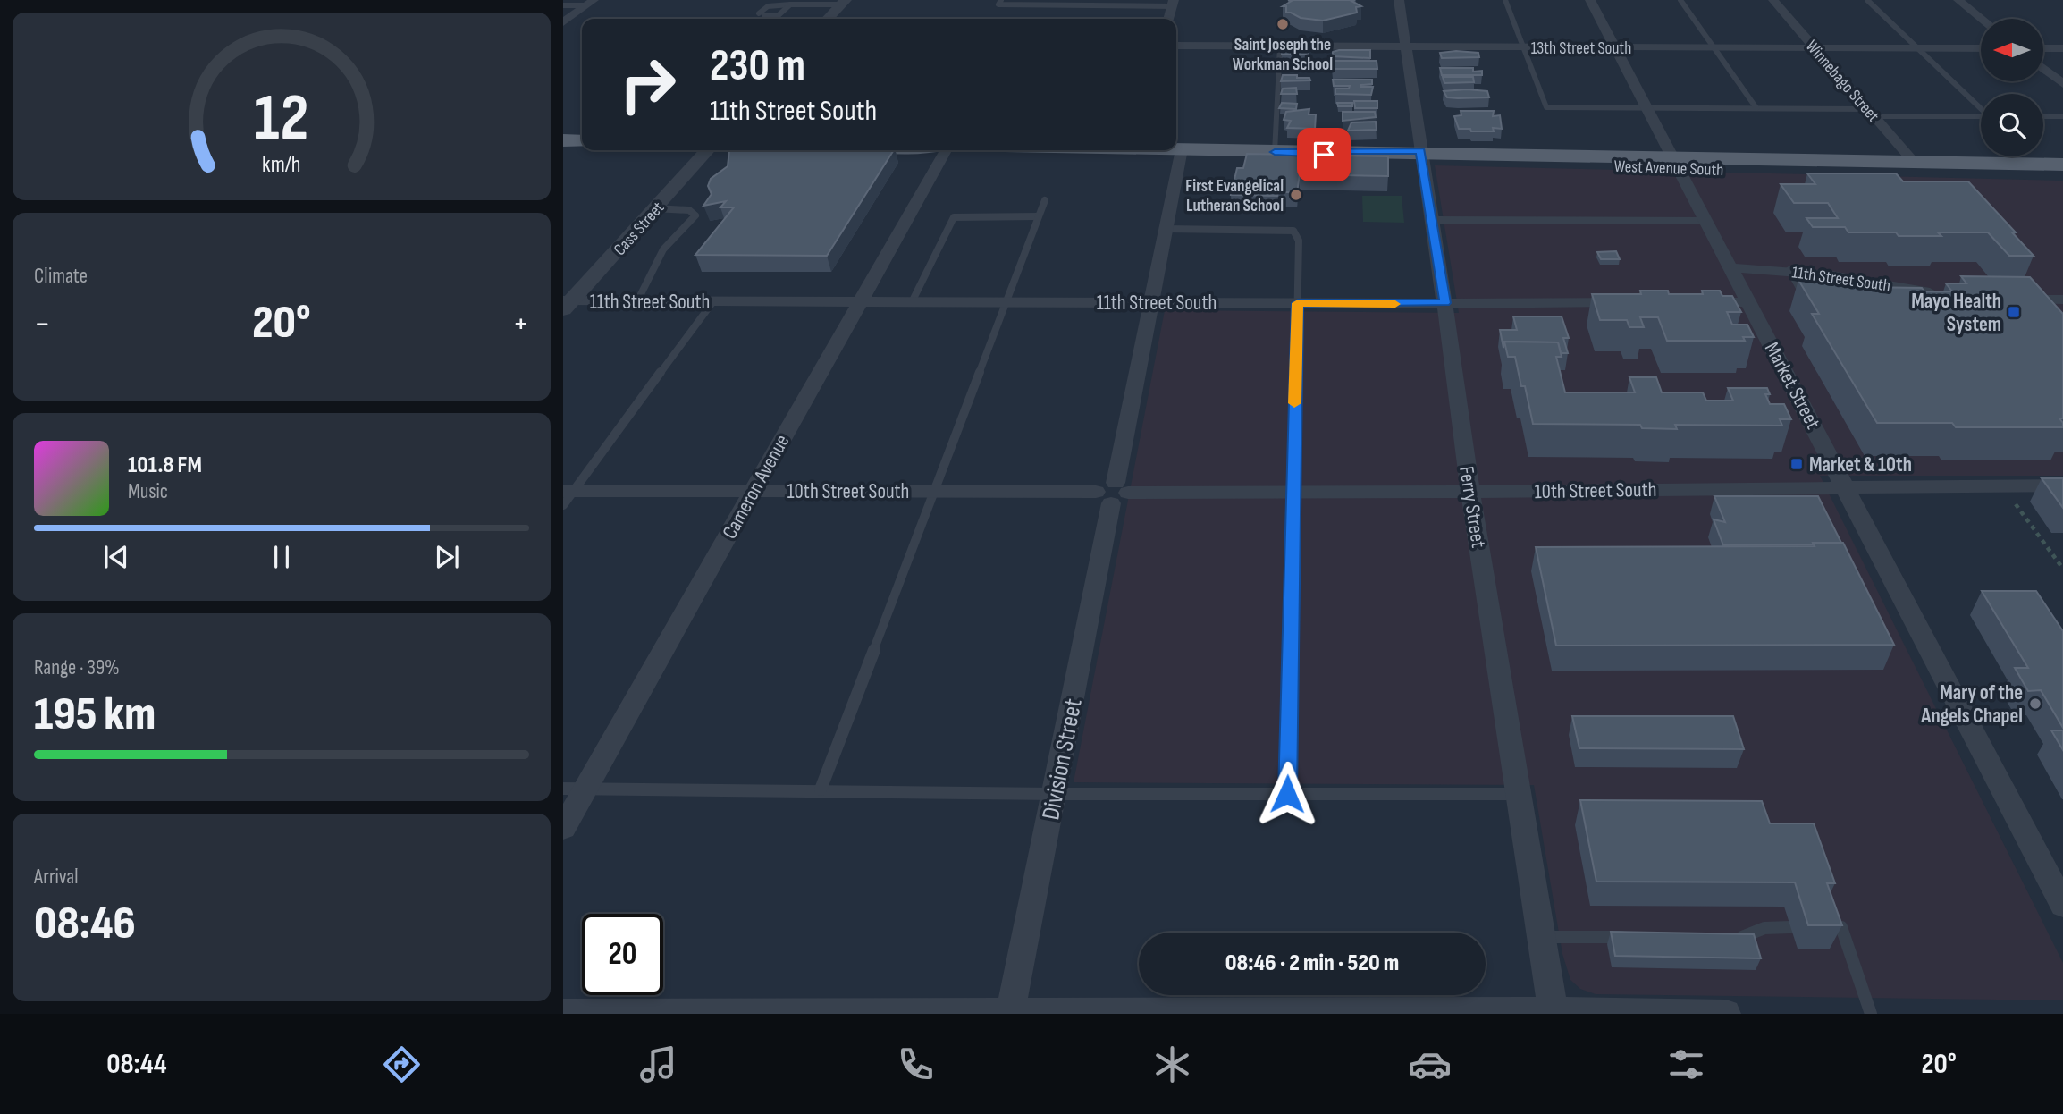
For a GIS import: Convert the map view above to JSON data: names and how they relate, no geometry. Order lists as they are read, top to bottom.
{
  "streets": {
    "main road": ["West Avenue South"],
    "street": [
      "13th Street South",
      "Winnebago Street",
      "Cass Street",
      "11th Street South",
      "Market Street",
      "Cameron Avenue",
      "10th Street South",
      "Ferry Street",
      "Division Street"
    ]
  },
  "crossings": [
    ["13th Street South", "Winnebago Street"],
    ["13th Street South", "Market Street"],
    ["13th Street South", "Ferry Street"],
    ["Winnebago Street", "West Avenue South"],
    ["West Avenue South", "Market Street"],
    ["West Avenue South", "Ferry Street"],
    ["West Avenue South", "Division Street"],
    ["Cass Street", "11th Street South"],
    ["11th Street South", "Market Street"],
    ["11th Street South", "Cameron Avenue"],
    ["11th Street South", "Ferry Street"],
    ["11th Street South", "Division Street"],
    ["Market Street", "10th Street South"],
    ["Cameron Avenue", "10th Street South"],
    ["10th Street South", "Ferry Street"],
    ["10th Street South", "Division Street"]
  ],
  "places": {
    "other": ["Saint Joseph the Workman School", "First Evangelical Lutheran School", "Mary of the Angels Chapel"],
    "transit": ["Mayo Health System", "Market & 10th"]
  },
  "north": "left",
  "page": {
    "turn": ["230 m", "11th Street South"],
    "tile": [
      "Climate",
      ["Range · 39%", "195 km"],
      ["Arrival", "08:46"]
    ],
    "heat": ["−", "20°", "+"],
    "song": ["101.8 FM", "Music"],
    "limit": "20",
    "trip": "08:46 · 2 min · 520 m",
    "tabs": ["08:44", "20°"],
    "gauge": ["12", "km/h"]
  }
}
